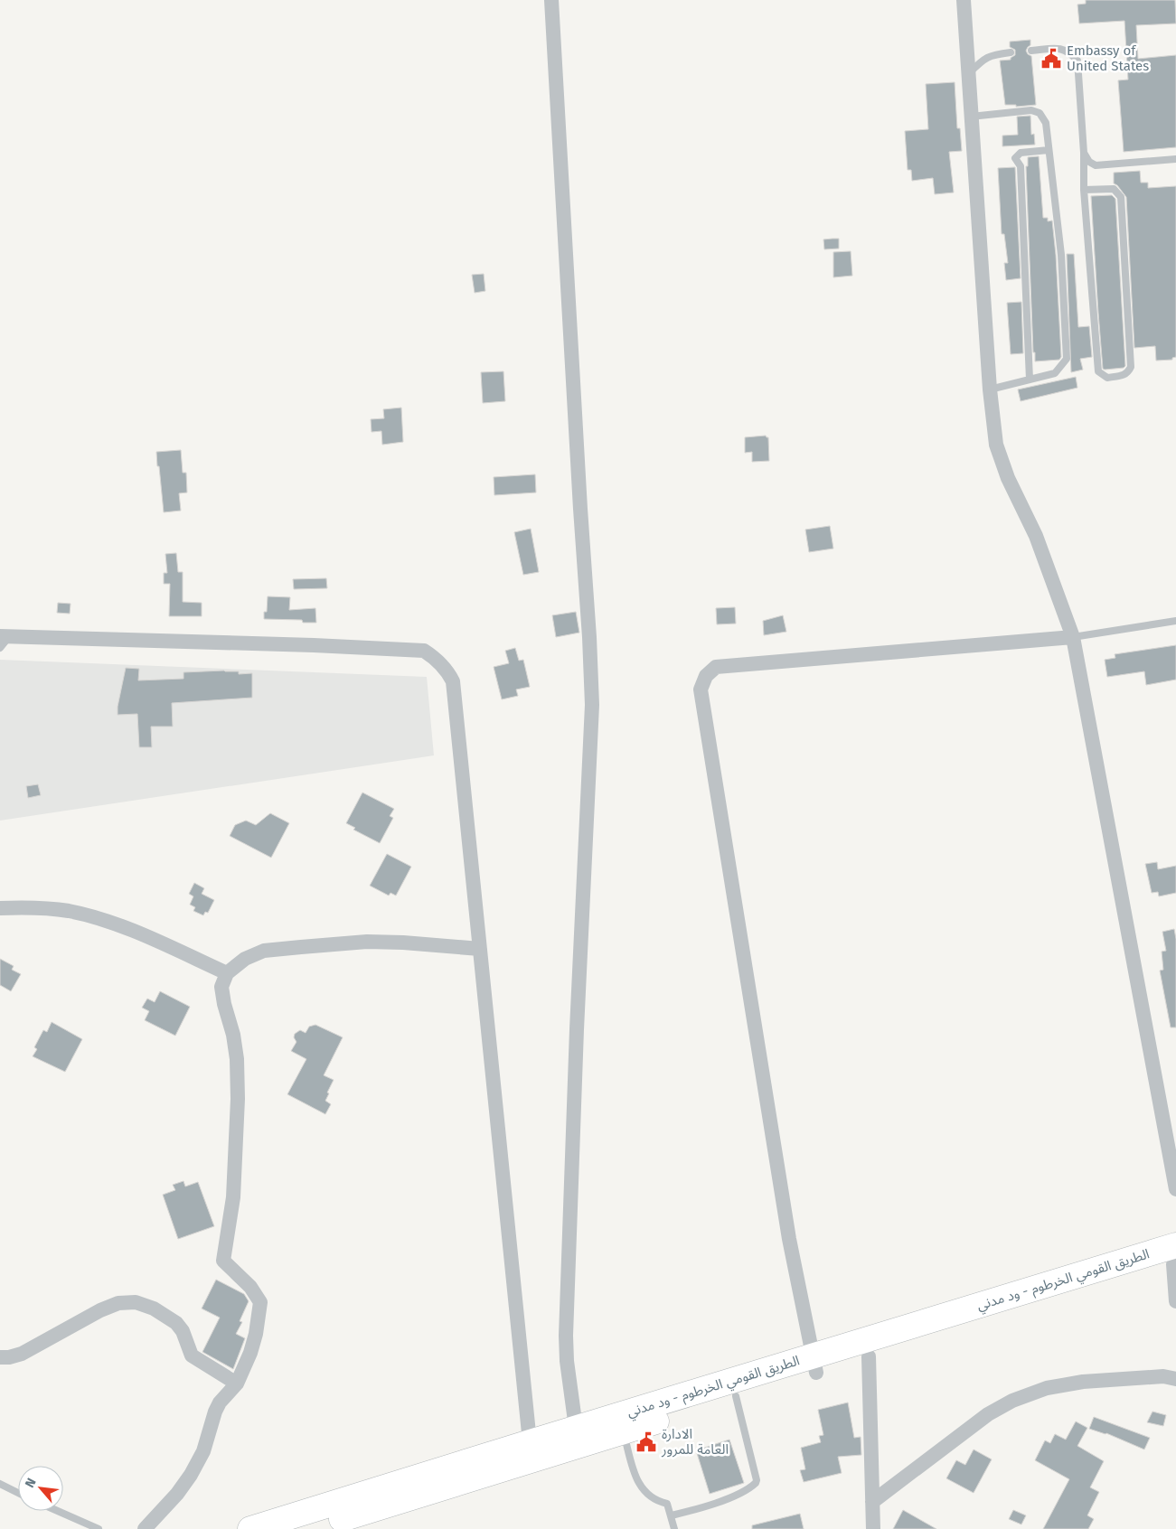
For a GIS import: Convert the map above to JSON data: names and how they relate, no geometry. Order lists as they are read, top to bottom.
{
  "streets": {
    "highway": ["الطريق القومي الخرطوم - ود مدني"]
  },
  "places": {
    "public building": ["Embassy of United States", "الادارة العامة للمرور"]
  },
  "north": "top left"
}
